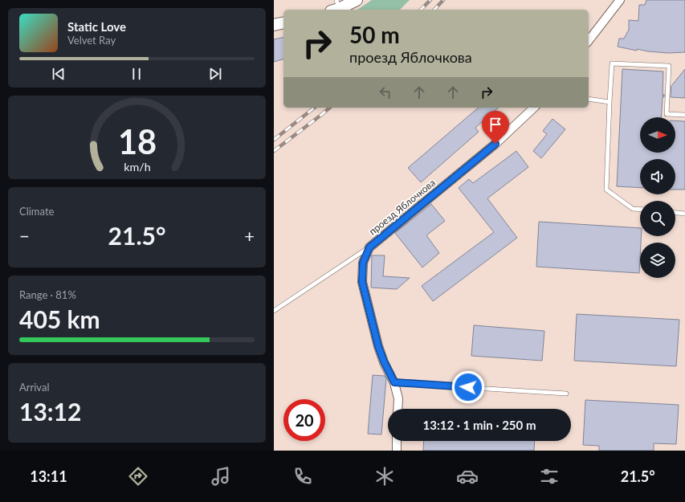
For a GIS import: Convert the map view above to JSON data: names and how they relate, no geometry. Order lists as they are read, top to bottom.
{
  "streets": {
    "street": ["проезд Яблочкова"]
  },
  "north": "right",
  "page": {
    "turn": ["50 m", "проезд Яблочкова"],
    "song": ["Static Love", "Velvet Ray"],
    "tile": [
      "Climate",
      ["Range · 81%", "405 km"],
      ["Arrival", "13:12"]
    ],
    "heat": ["−", "21.5°", "+"],
    "limit": "20",
    "trip": "13:12 · 1 min · 250 m",
    "tabs": ["13:11", "21.5°"],
    "gauge": ["18", "km/h"]
  }
}
